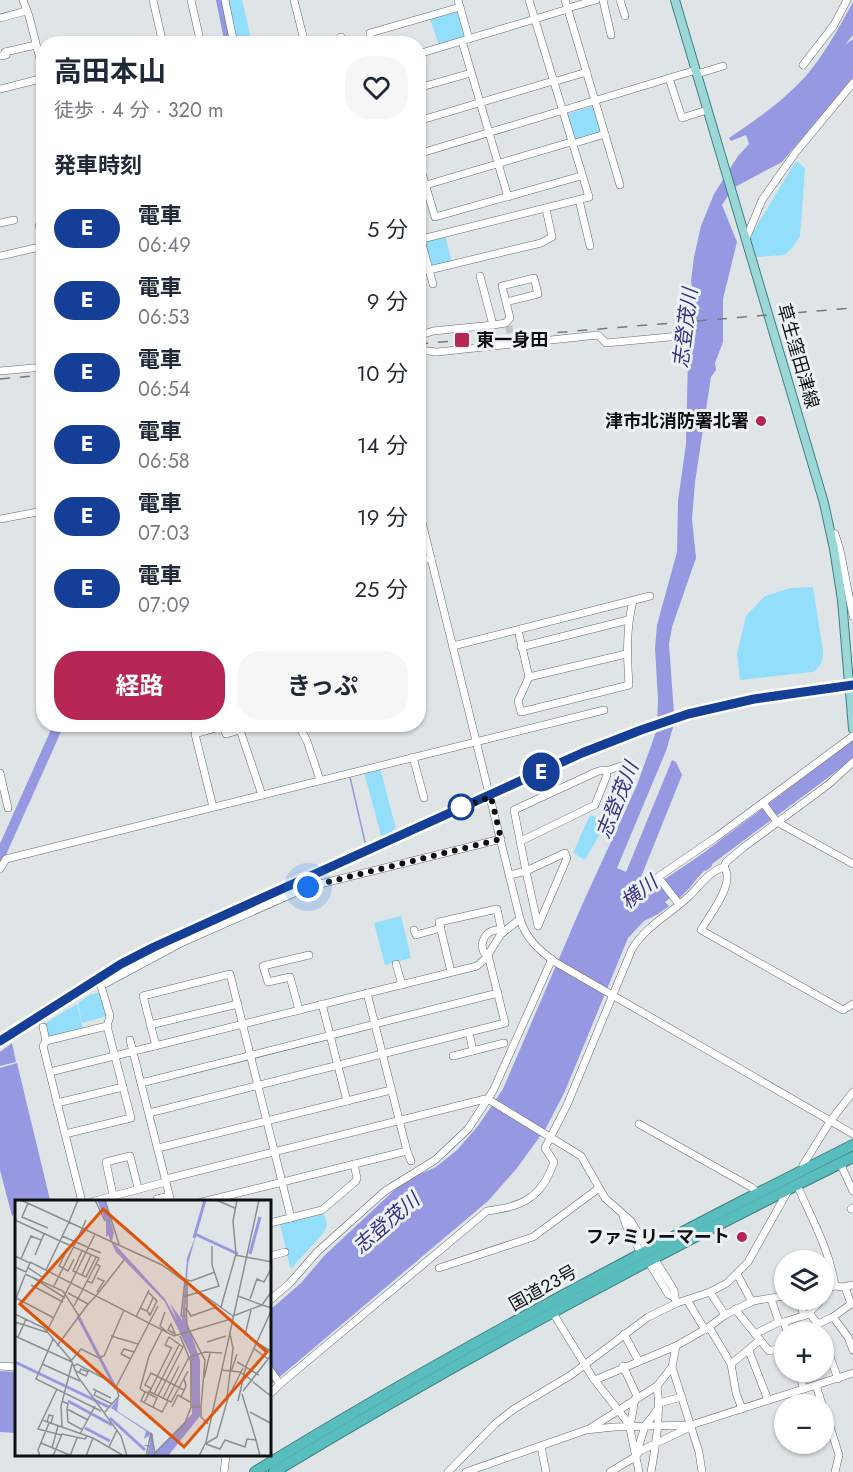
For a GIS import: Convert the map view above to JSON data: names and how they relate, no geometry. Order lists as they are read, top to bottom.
{
  "streets": {
    "highway": ["国道23号"],
    "main road": ["草生窪田津線"]
  },
  "water": ["志登茂川", "横川"],
  "places": {
    "transit": ["東一身田"],
    "other": ["津市北消防署北署", "ファミリーマート"]
  },
  "page": {
    "on_map": "E",
    "heading": [
      ["高田本山", "徒歩 · 4 分 · 320 m"],
      "発車時刻"
    ],
    "list": [
      {
        "mark": "E",
        "name": "電車",
        "note": "06:49",
        "value": "5 分"
      },
      {
        "mark": "E",
        "name": "電車",
        "note": "06:53",
        "value": "9 分"
      },
      {
        "mark": "E",
        "name": "電車",
        "note": "06:54",
        "value": "10 分"
      },
      {
        "mark": "E",
        "name": "電車",
        "note": "06:58",
        "value": "14 分"
      },
      {
        "mark": "E",
        "name": "電車",
        "note": "07:03",
        "value": "19 分"
      },
      {
        "mark": "E",
        "name": "電車",
        "note": "07:09",
        "value": "25 分"
      }
    ],
    "buttons": ["経路", "きっぷ"],
    "map_buttons": ["+", "−"]
  }
}
